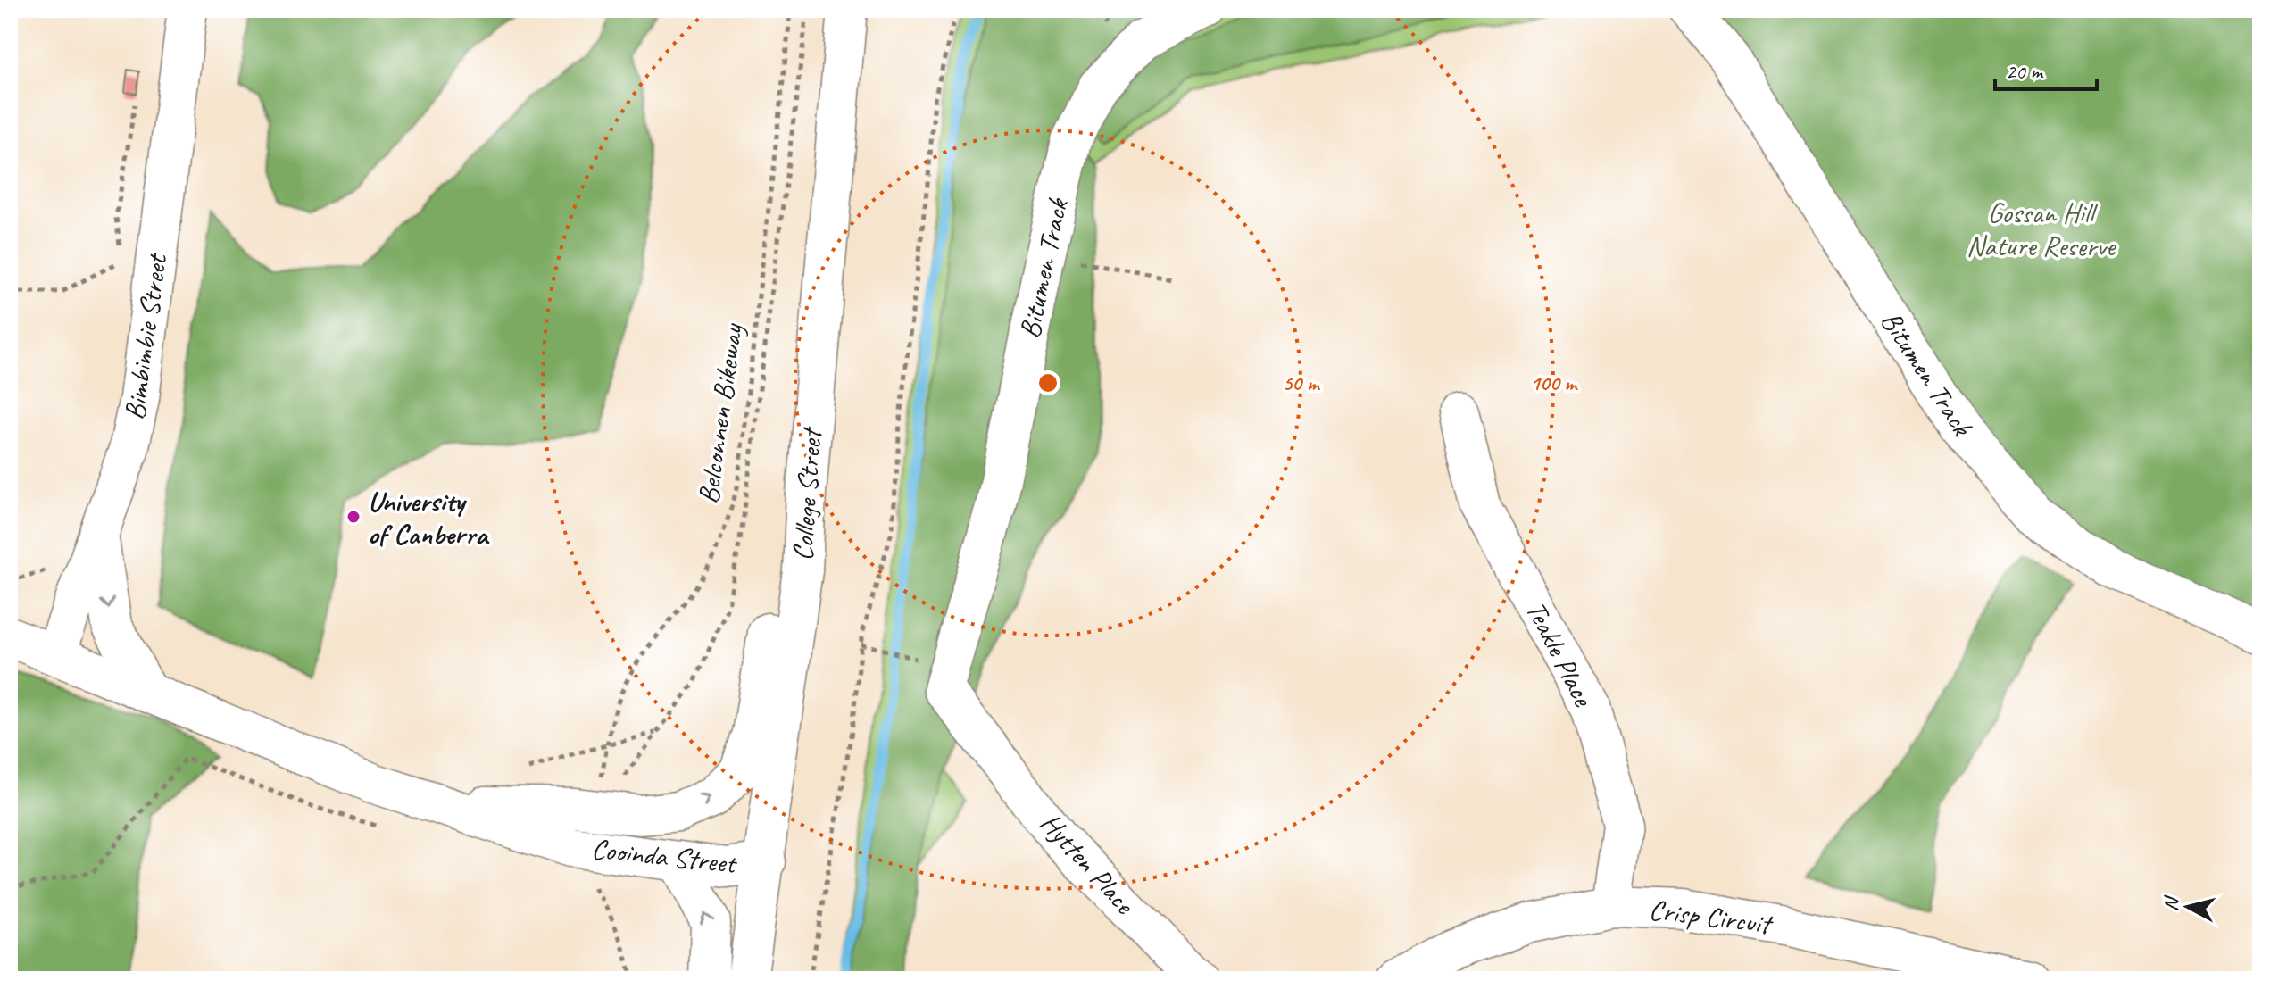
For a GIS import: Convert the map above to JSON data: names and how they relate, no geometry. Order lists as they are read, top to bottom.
{
  "streets": {
    "street": [
      "Bitumen Track",
      "Bimbimbie Street",
      "College Street",
      "Teakle Place",
      "Cooinda Street",
      "Hytten Place",
      "Crisp Circuit"
    ],
    "path": ["Belconnen Bikeway"]
  },
  "crossings": [
    ["Bitumen Track", "Hytten Place"],
    ["Bimbimbie Street", "Cooinda Street"],
    ["College Street", "Cooinda Street"],
    ["Teakle Place", "Crisp Circuit"]
  ],
  "parks": ["Gossan Hill Nature Reserve"],
  "places": ["University of Canberra"],
  "scale_bar": "20 m",
  "north": "left",
  "rings": ["50 m", "100 m"]
}
